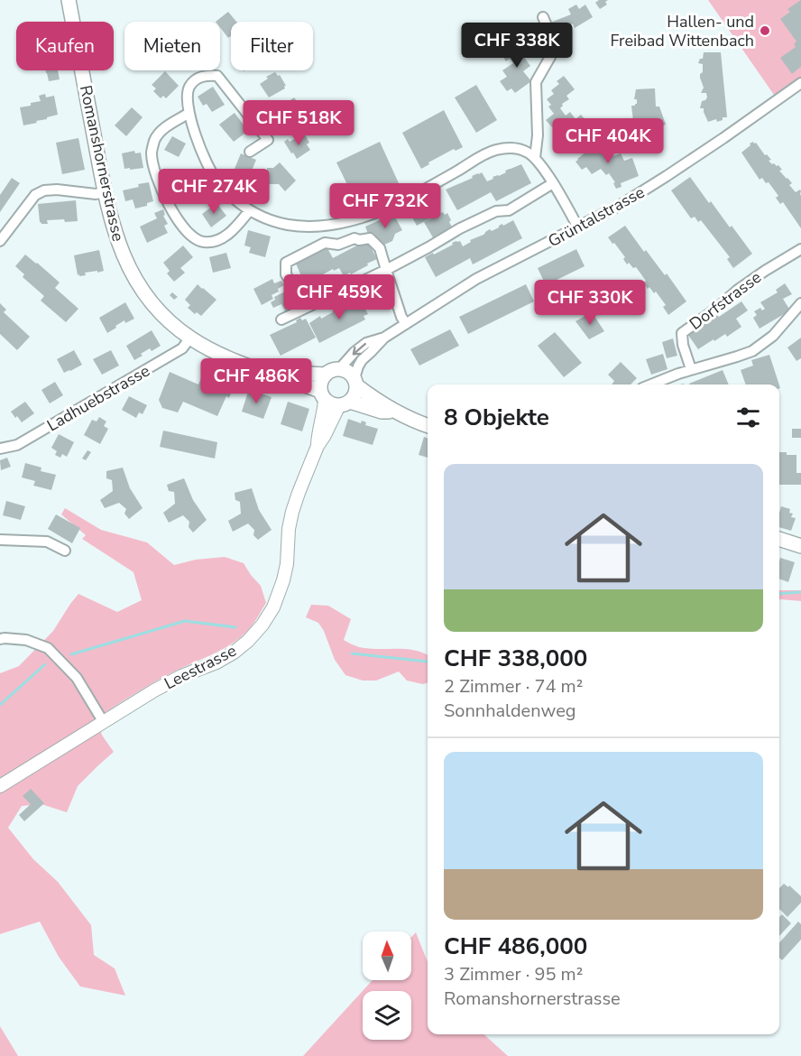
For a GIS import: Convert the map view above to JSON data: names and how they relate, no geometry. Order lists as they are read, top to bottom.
{
  "streets": {
    "main road": ["Romanshornerstrasse"],
    "street": [
      "Grüntalstrasse",
      "Dorfstrasse",
      "Ladhuebstrasse",
      "Leestrasse"
    ]
  },
  "crossings": [
    ["Romanshornerstrasse", "Grüntalstrasse"],
    ["Romanshornerstrasse", "Ladhuebstrasse"],
    ["Romanshornerstrasse", "Leestrasse"],
    ["Grüntalstrasse", "Leestrasse"]
  ],
  "places": ["Hallen- und Freibad Wittenbach"],
  "north": "top",
  "page": {
    "chip": ["Kaufen", "Mieten", "Filter"],
    "price": [
      "CHF 338K",
      "CHF 518K",
      "CHF 404K",
      "CHF 274K",
      "CHF 732K",
      "CHF 459K",
      "CHF 330K",
      "CHF 486K"
    ],
    "heading": "8 Objekte",
    "list": [
      {
        "name": "CHF 338,000",
        "note": "2 Zimmer · 74 m² · Sonnhaldenweg"
      },
      {
        "name": "CHF 486,000",
        "note": "3 Zimmer · 95 m² · Romanshornerstrasse"
      }
    ]
  }
}
